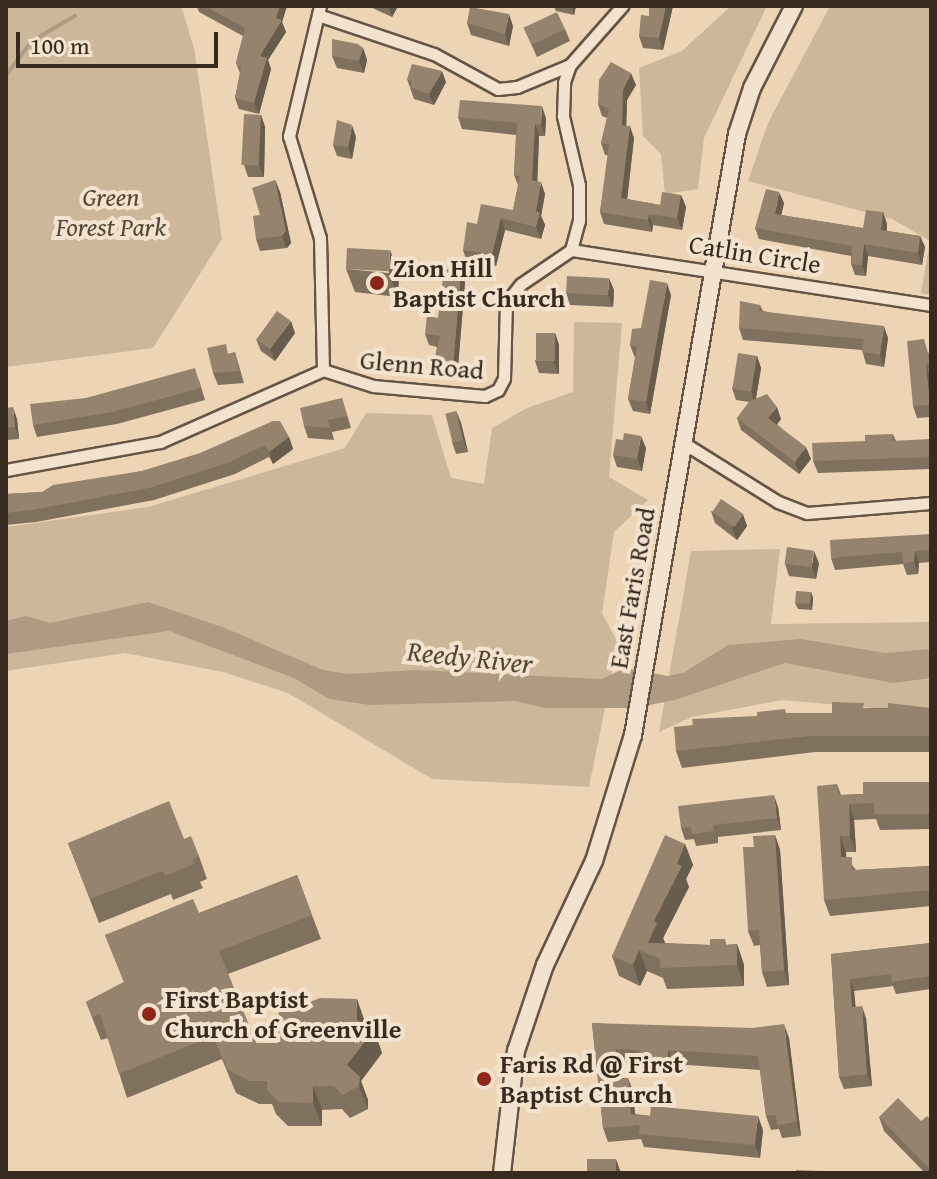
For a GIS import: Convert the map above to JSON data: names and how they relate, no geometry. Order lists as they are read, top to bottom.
{
  "streets": {
    "main road": ["East Faris Road"],
    "street": ["Catlin Circle", "Glenn Road"]
  },
  "crossings": [
    ["Catlin Circle", "Glenn Road"],
    ["Catlin Circle", "East Faris Road"]
  ],
  "water": ["Reedy River"],
  "parks": ["Green Forest Park"],
  "places": ["Zion Hill Baptist Church", "First Baptist Church of Greenville", "Faris Rd @ First Baptist Church"],
  "scale_bar": "100 m"
}
